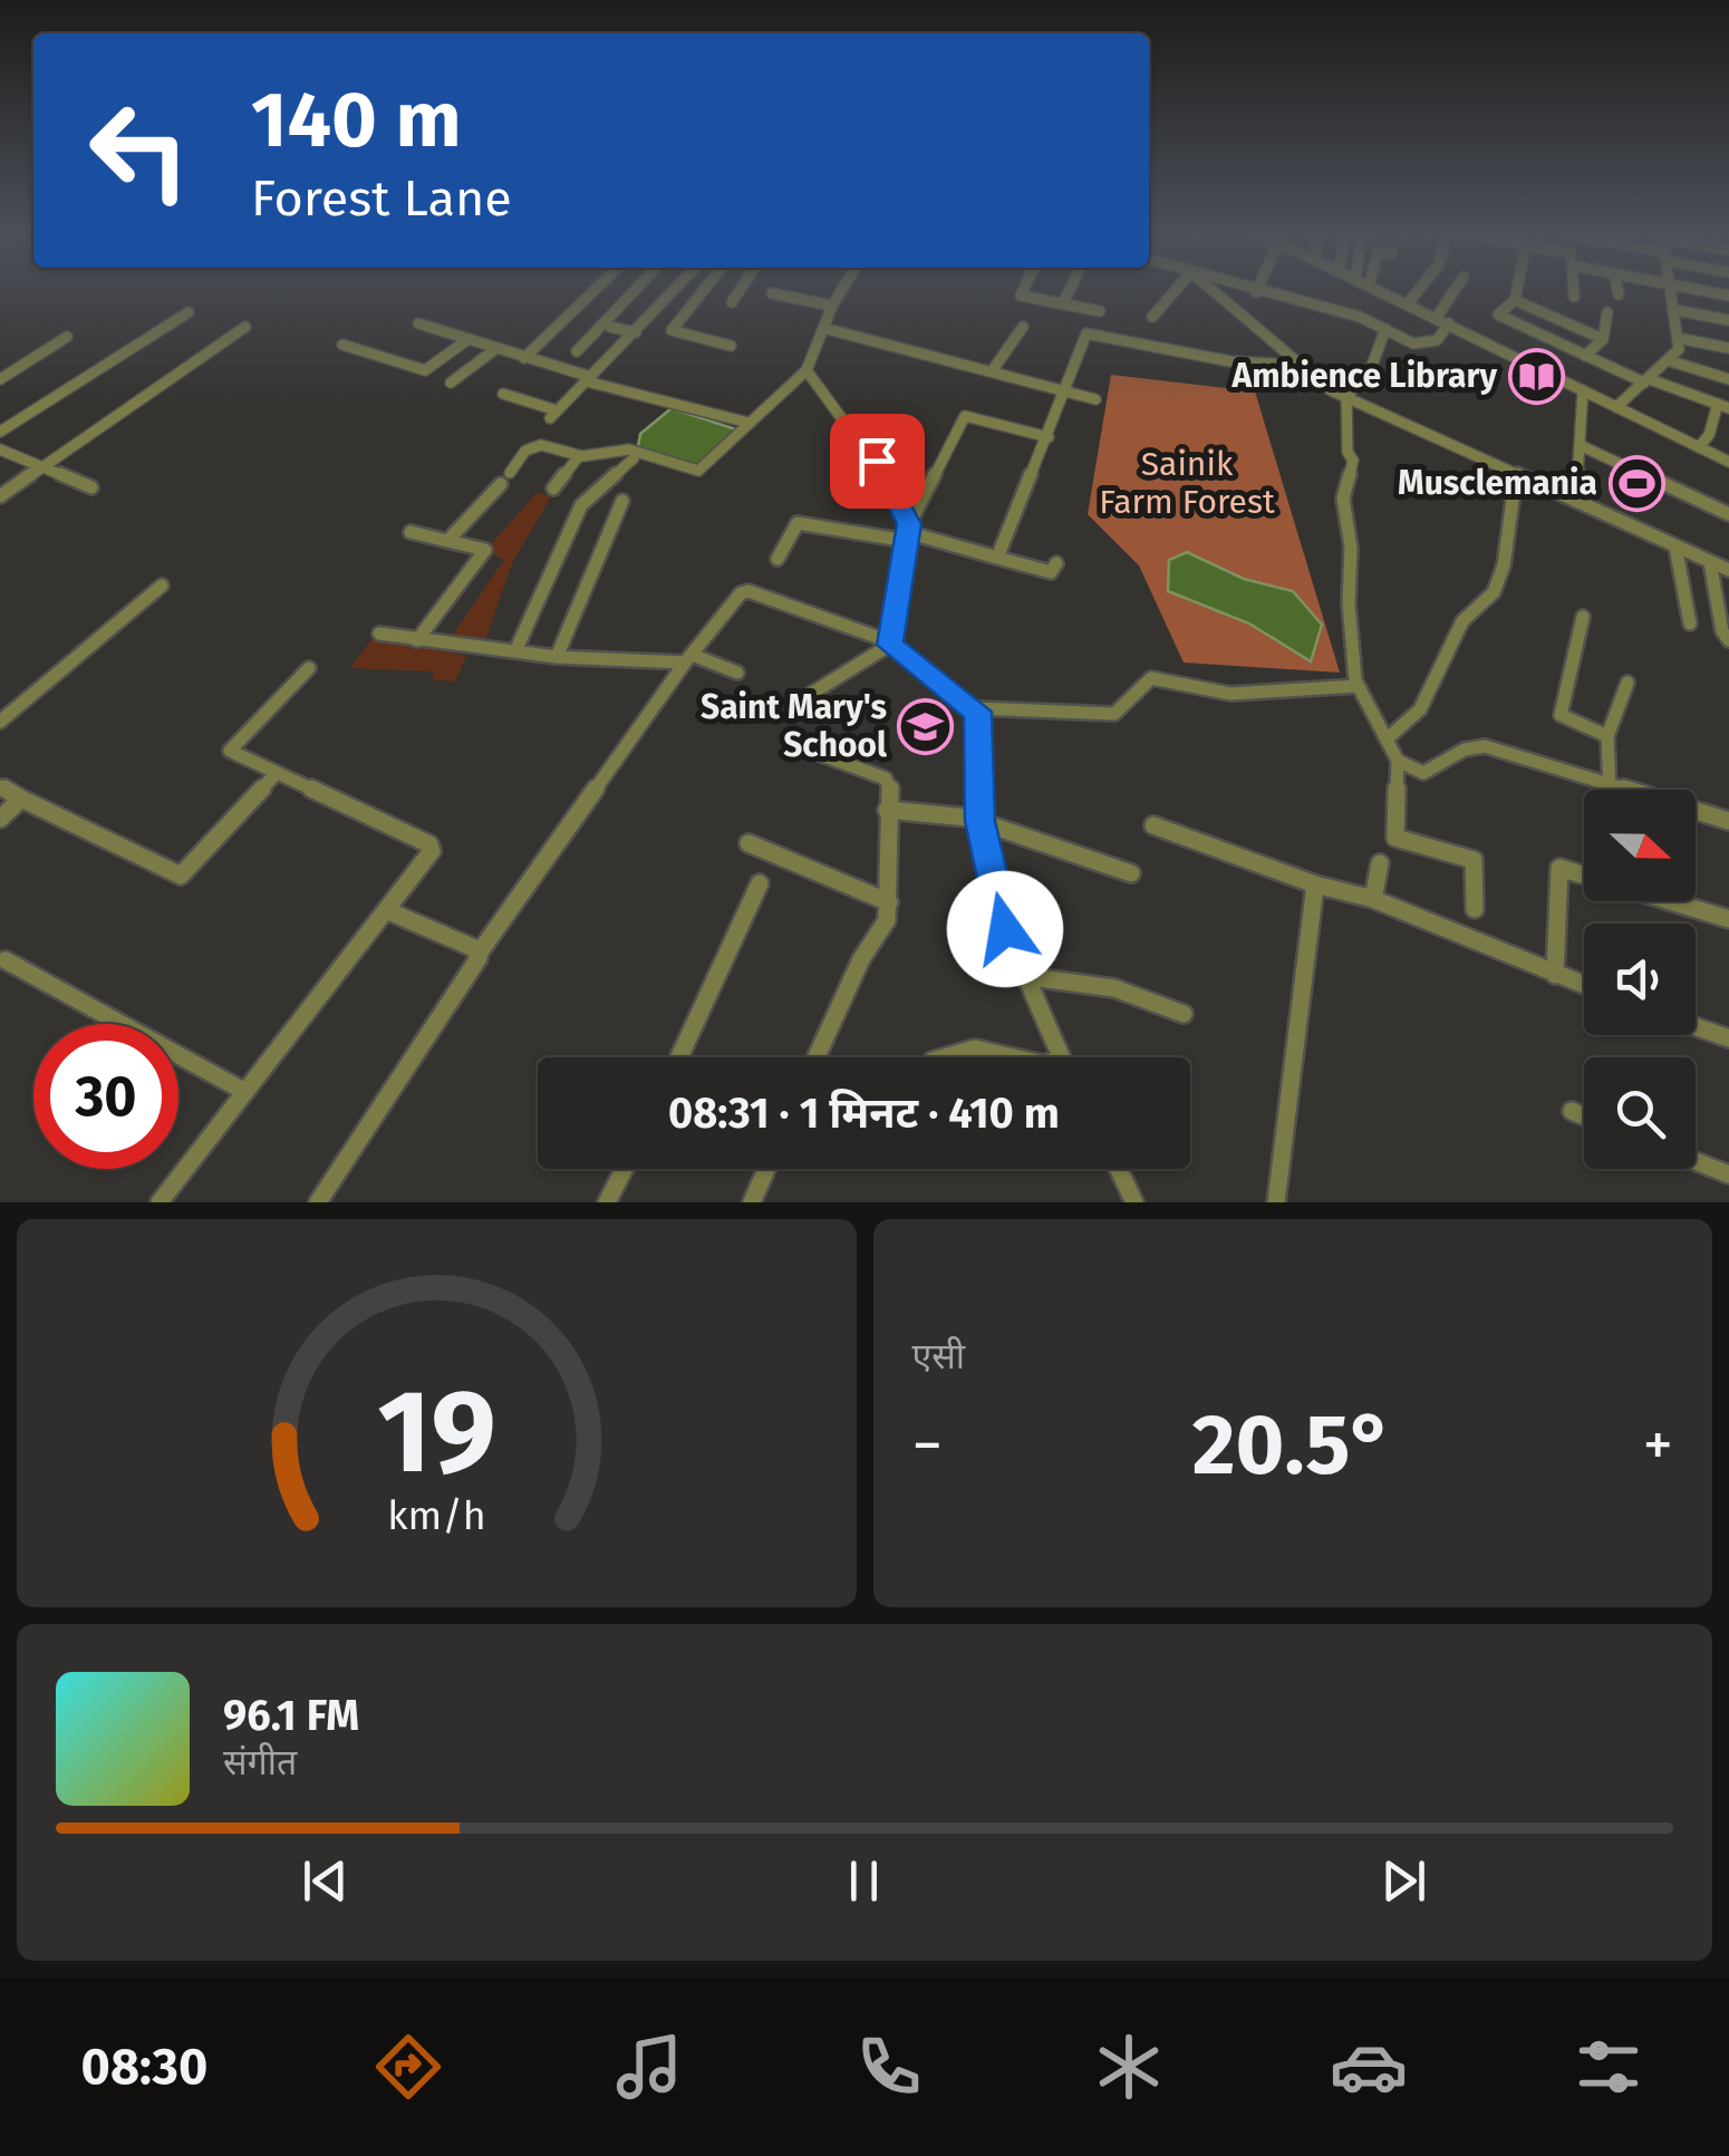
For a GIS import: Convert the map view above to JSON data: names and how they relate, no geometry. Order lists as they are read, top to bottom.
{
  "parks": ["Sainik Farm Forest"],
  "places": {
    "library": ["Ambience Library"],
    "sports": ["Musclemania"],
    "school or university": ["Saint Mary's School"]
  },
  "north": "right",
  "page": {
    "turn": ["140 m", "Forest Lane"],
    "limit": "30",
    "trip": "08:31 · 1 मिनट · 410 m",
    "tile": "एसी",
    "heat": ["−", "20.5°", "+"],
    "song": ["96.1 FM", "संगीत"],
    "tabs": "08:30",
    "gauge": ["19", "km/h"]
  }
}
